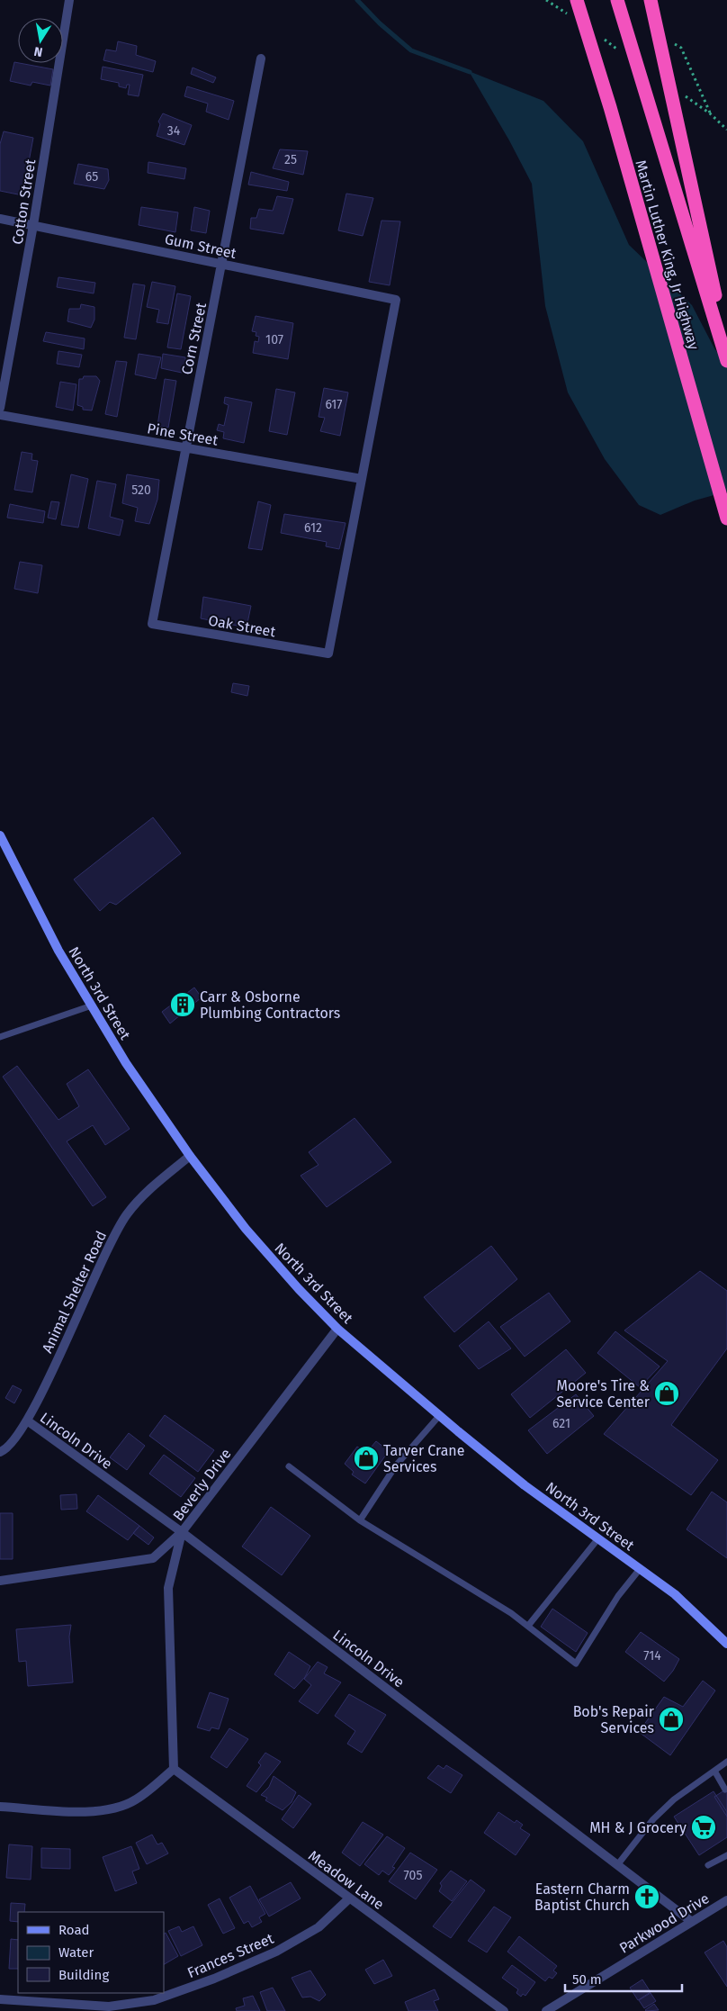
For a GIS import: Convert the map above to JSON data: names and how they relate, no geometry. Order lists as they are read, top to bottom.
{
  "streets": {
    "highway": ["Martin Luther King, Jr Highway"],
    "main road": ["North 3rd Street"],
    "street": [
      "Cotton Street",
      "Gum Street",
      "Corn Street",
      "Pine Street",
      "Oak Street",
      "Animal Shelter Road",
      "Lincoln Drive",
      "Beverly Drive",
      "Meadow Lane",
      "Parkwood Drive",
      "Frances Street"
    ]
  },
  "crossings": [
    ["Cotton Street", "Gum Street"],
    ["Gum Street", "Corn Street"],
    ["Gum Street", "Pine Street"],
    ["Gum Street", "Oak Street"],
    ["Corn Street", "Pine Street"],
    ["Corn Street", "Oak Street"],
    ["Pine Street", "Oak Street"],
    ["North 3rd Street", "Animal Shelter Road"],
    ["North 3rd Street", "Beverly Drive"],
    ["Animal Shelter Road", "Lincoln Drive"],
    ["Lincoln Drive", "Beverly Drive"],
    ["Lincoln Drive", "Parkwood Drive"],
    ["Beverly Drive", "Meadow Lane"],
    ["Meadow Lane", "Frances Street"]
  ],
  "places": {
    "building": ["Carr & Osborne Plumbing Contractors"],
    "shop": ["Moore's Tire & Service Center", "Tarver Crane Services", "Bob's Repair Services"],
    "supermarket": ["MH & J Grocery"],
    "church": ["Eastern Charm Baptist Church"]
  },
  "house_numbers": [
    "34",
    "25",
    "65",
    "107",
    "617",
    "520",
    "612",
    "621",
    "714",
    "705"
  ],
  "legend": ["Road", "Water", "Building"],
  "scale_bar": "50 m",
  "north": "bottom"
}
